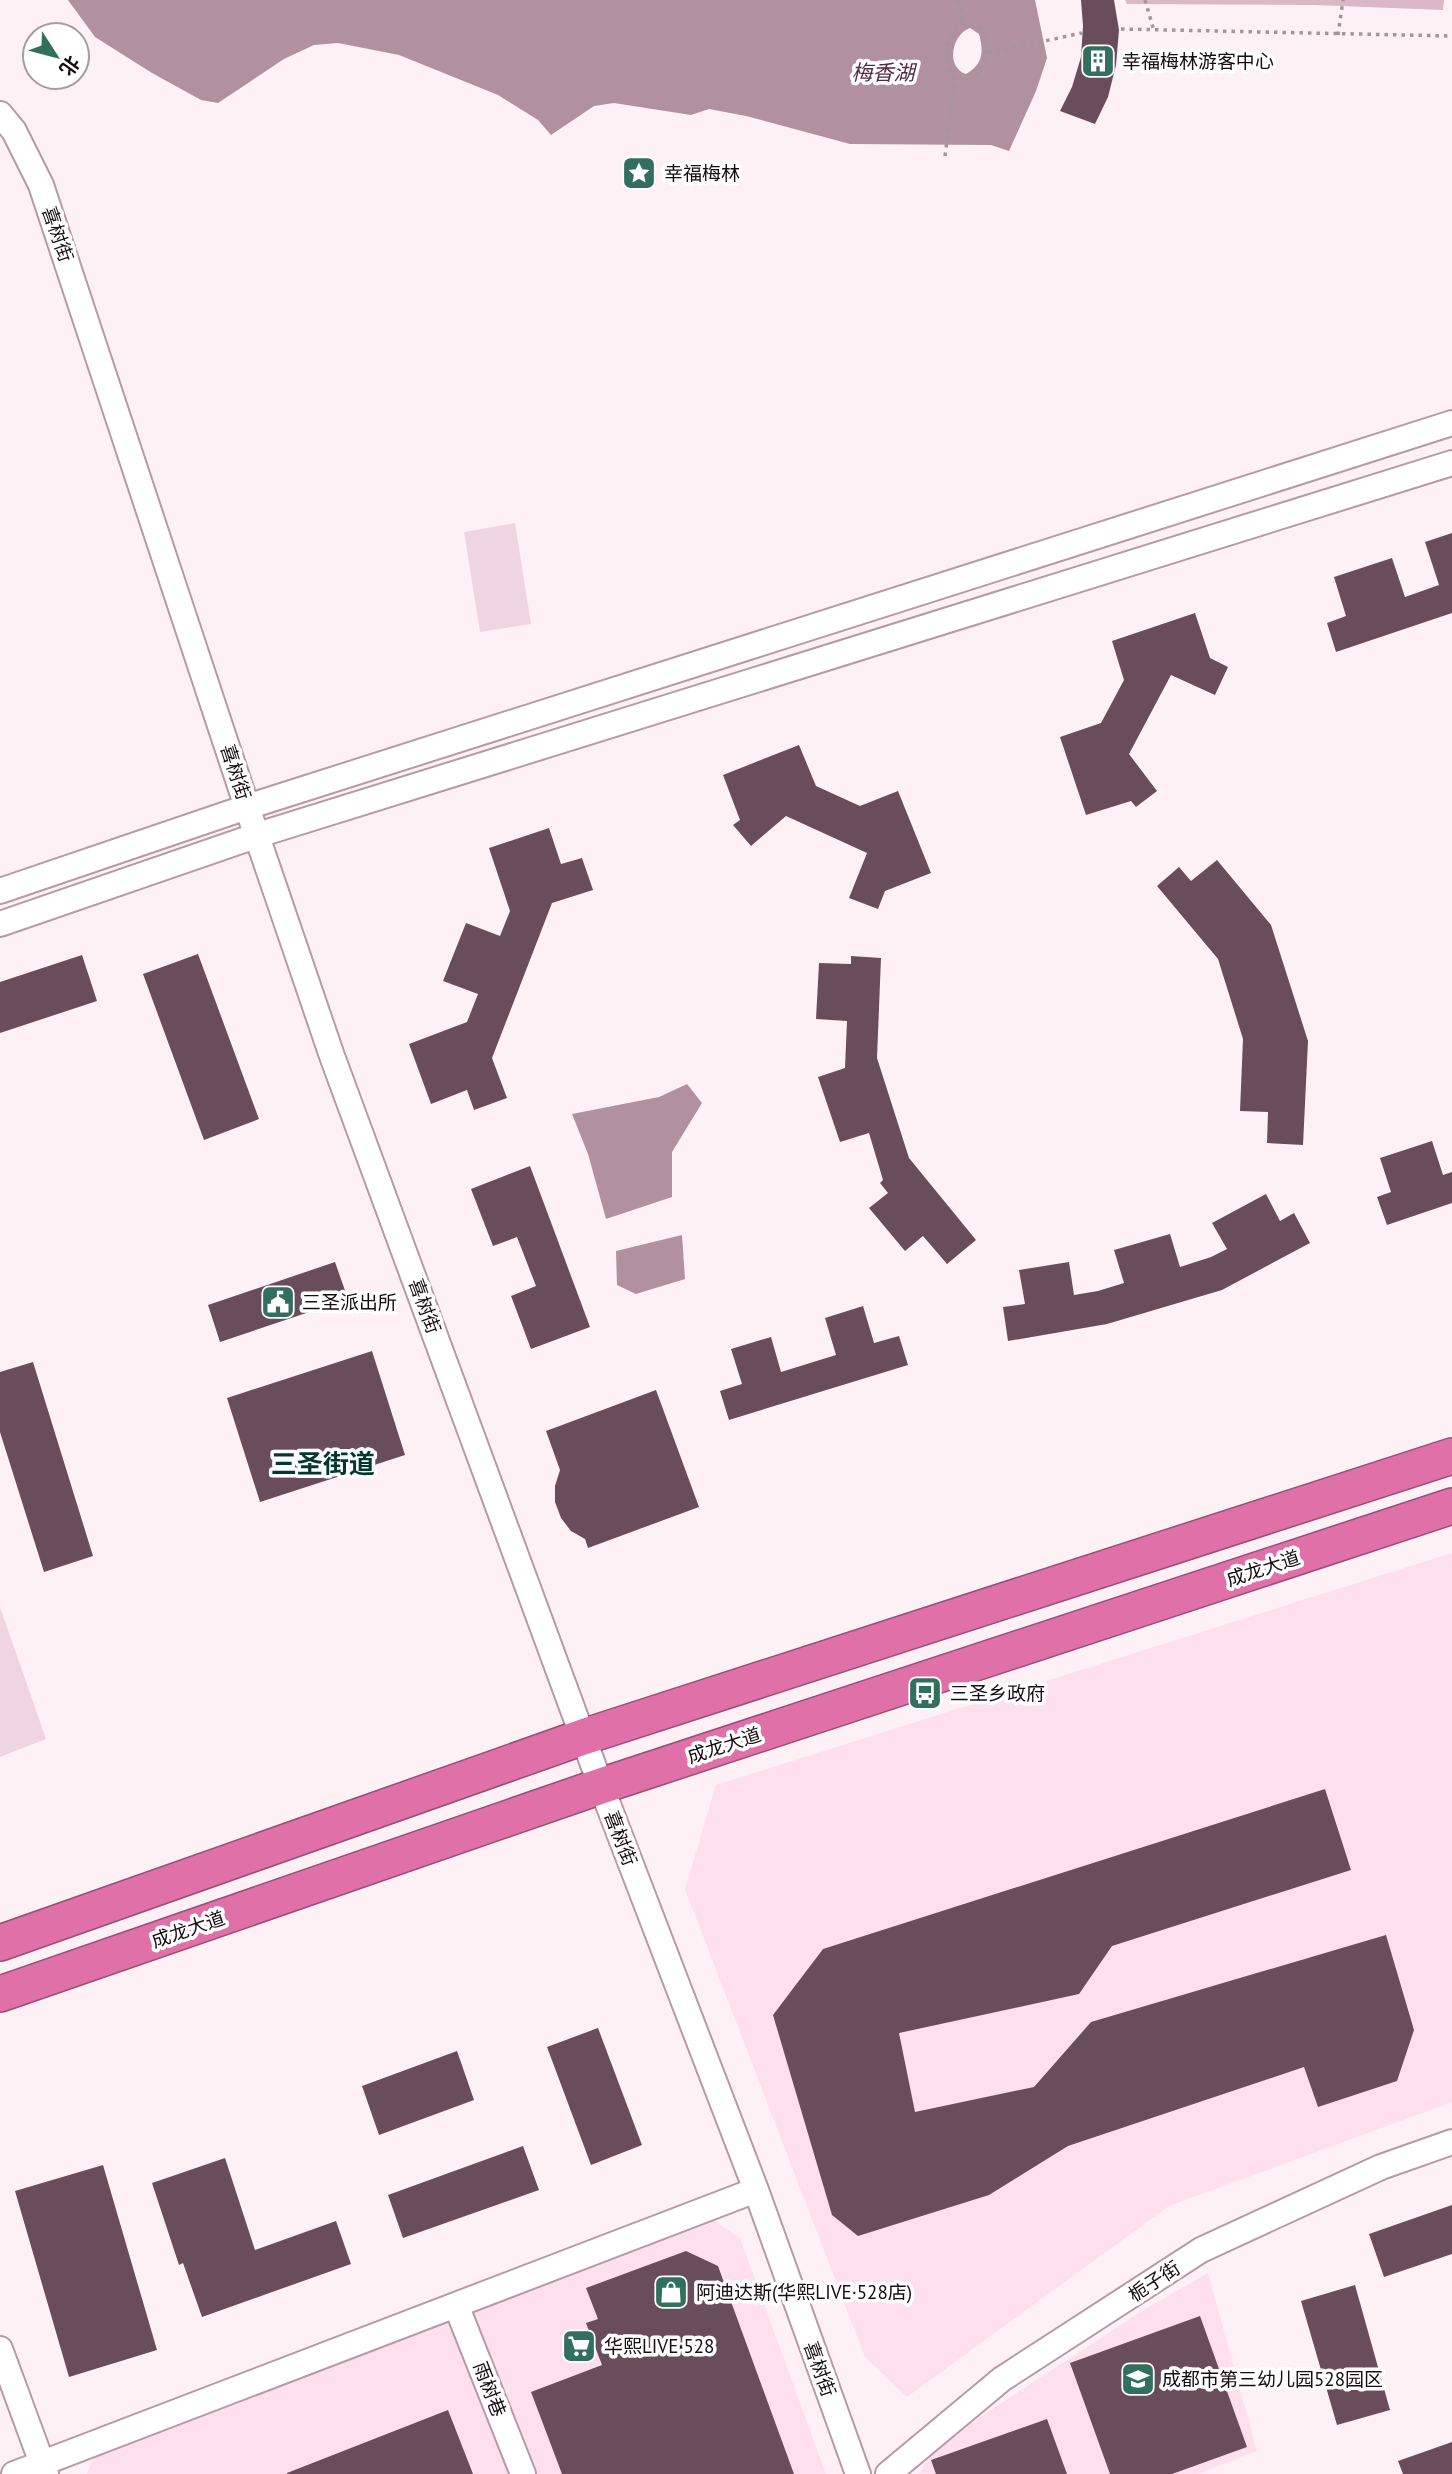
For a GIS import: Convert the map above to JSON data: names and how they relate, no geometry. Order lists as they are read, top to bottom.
{
  "streets": {
    "highway": ["成龙大道"],
    "street": ["喜树街", "栀子街", "雨树巷"]
  },
  "crossings": [
    ["喜树街", "成龙大道"]
  ],
  "districts": ["三圣街道"],
  "water": ["梅香湖"],
  "places": {
    "building": ["幸福梅林游客中心"],
    "place": ["幸福梅林"],
    "public building": ["三圣派出所"],
    "bus stop": ["三圣乡政府"],
    "shop": ["阿迪达斯(华熙LIVE·528店)"],
    "supermarket": ["华熙LIVE·528"],
    "school or university": ["成都市第三幼儿园528园区"]
  },
  "north": "bottom right"
}
